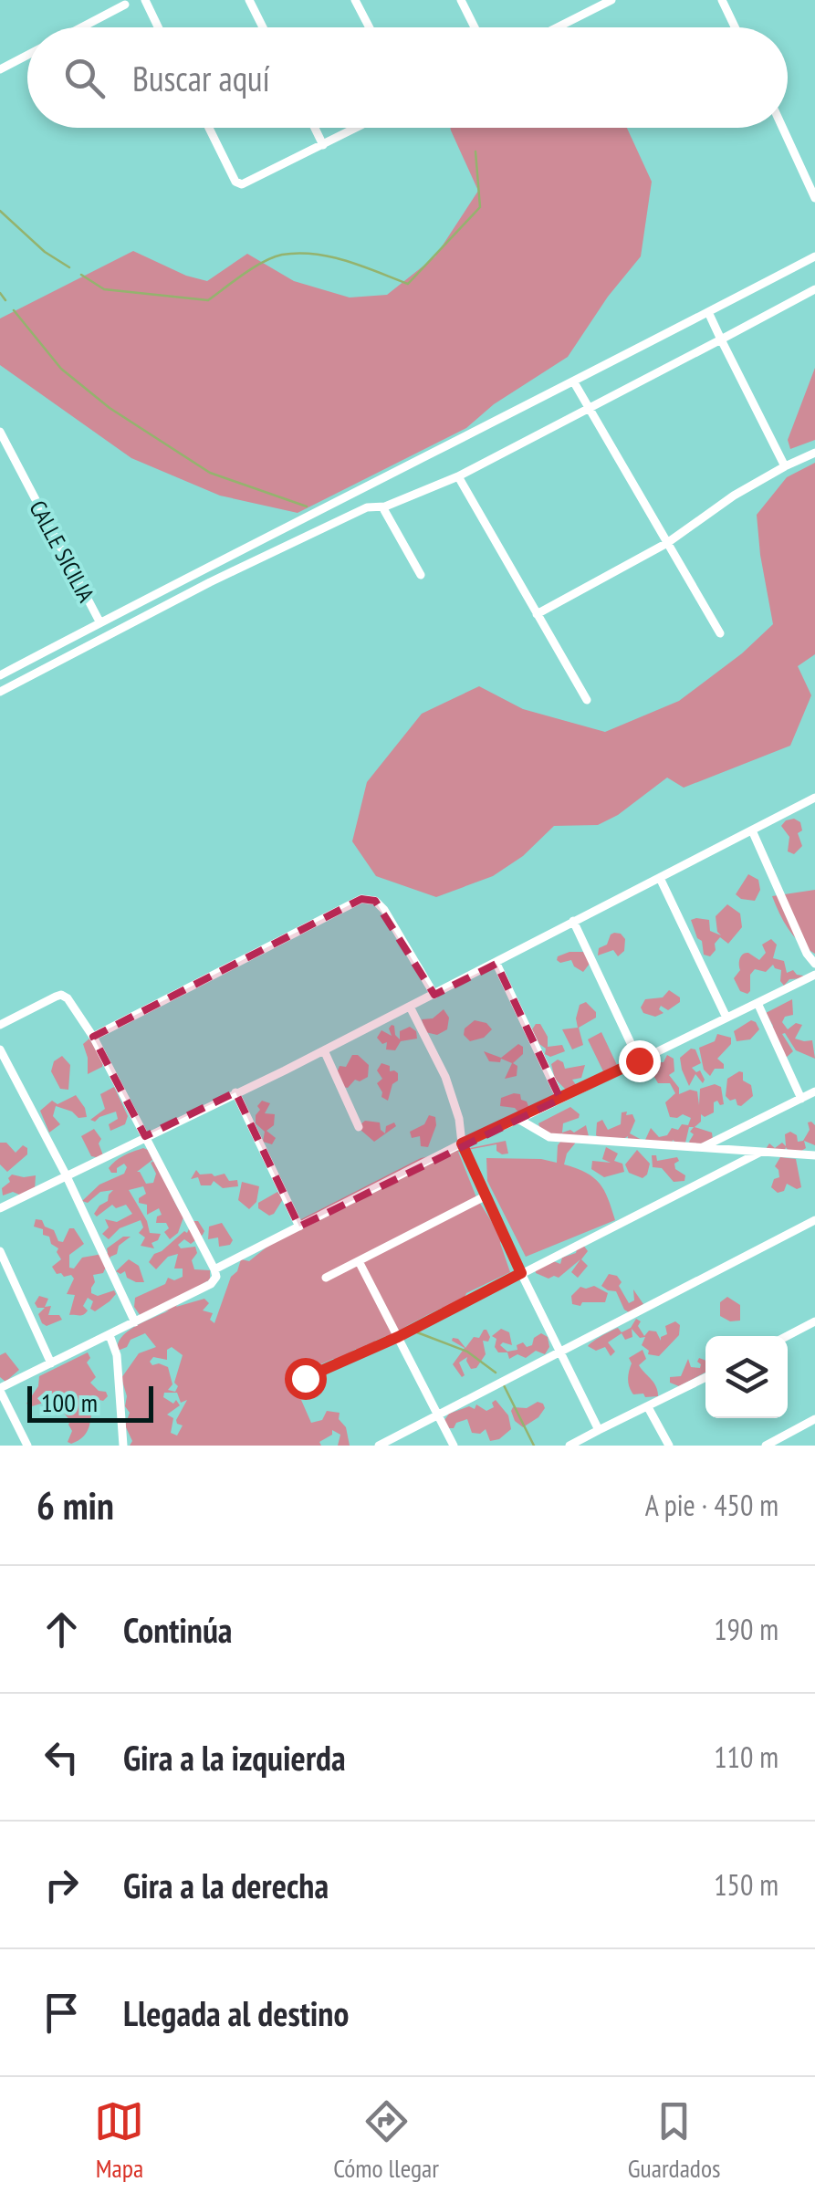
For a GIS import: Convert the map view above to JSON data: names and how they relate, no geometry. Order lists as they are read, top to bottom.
{
  "streets": {
    "street": ["CALLE SICILIA"]
  },
  "scale_bar": "100 m",
  "page": {
    "search": "Buscar aquí",
    "scale": "100 m",
    "heading": ["6 min", "A pie · 450 m"],
    "list": [
      ["Continúa", "190 m"],
      ["Gira a la izquierda", "110 m"],
      ["Gira a la derecha", "150 m"],
      "Llegada al destino"
    ],
    "nav": ["Mapa", "Cómo llegar", "Guardados"]
  }
}
